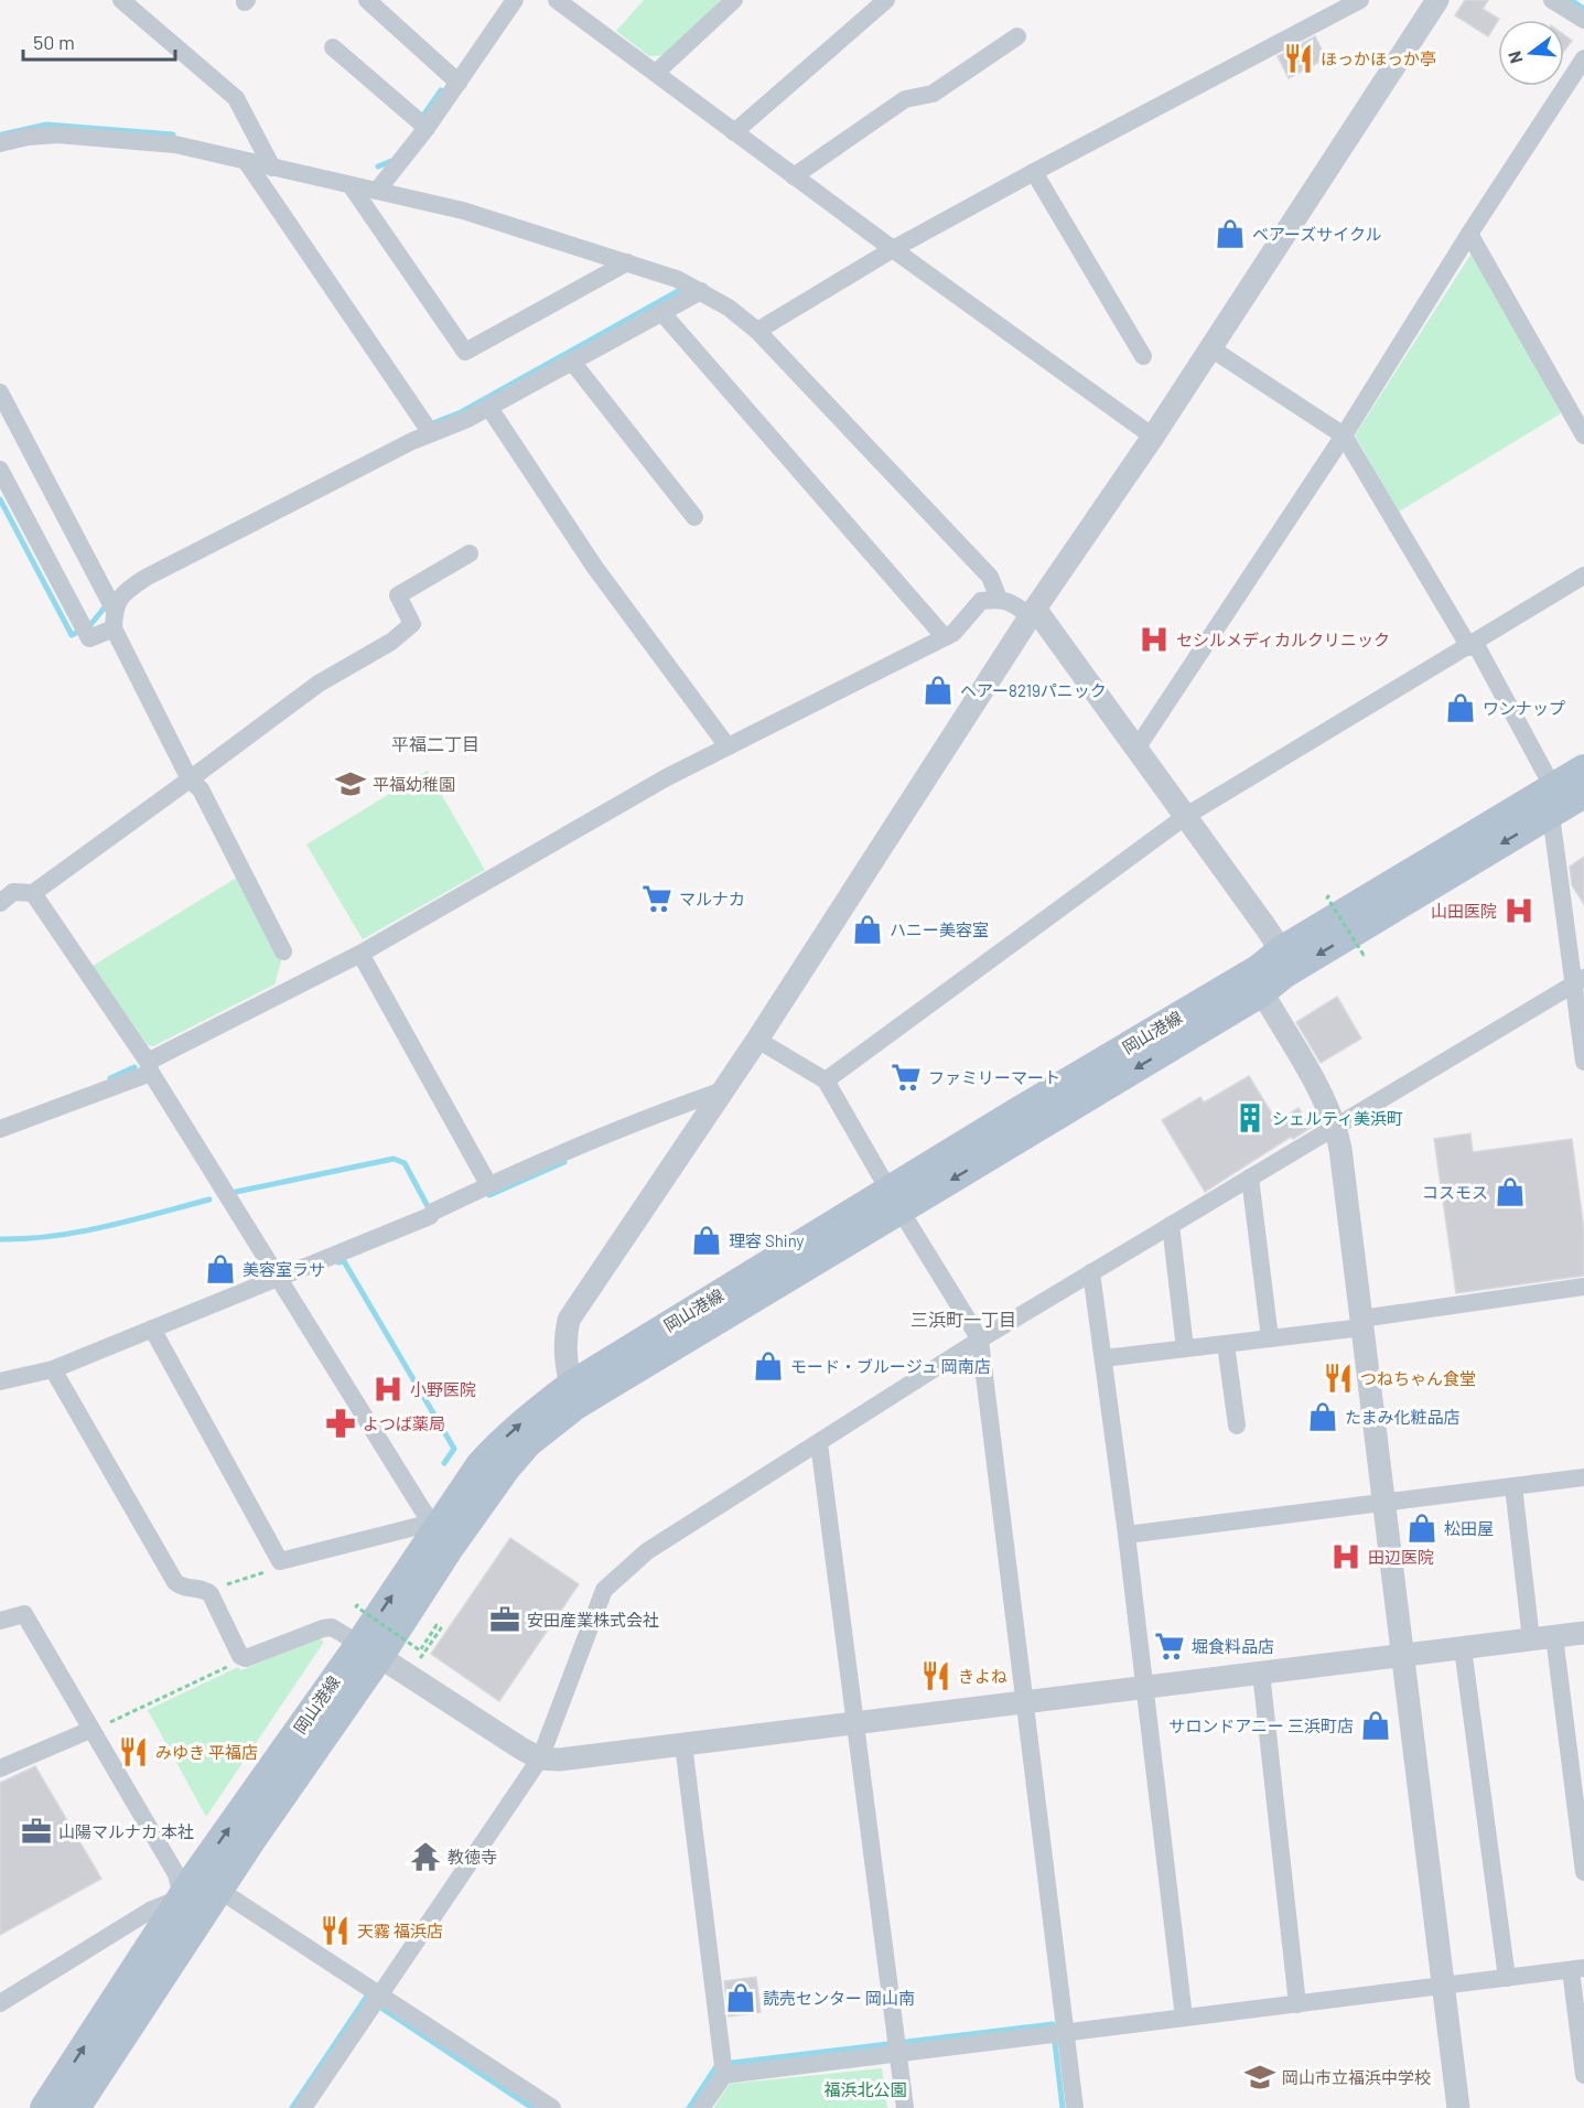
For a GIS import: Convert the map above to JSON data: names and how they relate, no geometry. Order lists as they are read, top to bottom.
{
  "streets": {
    "main road": ["岡山港線"]
  },
  "districts": ["平福二丁目", "三浜町一丁目"],
  "parks": ["福浜北公園"],
  "places": {
    "restaurant": [
      "ほっかほっか亭",
      "つねちゃん食堂",
      "きよね",
      "みゆき 平福店",
      "天霧 福浜店"
    ],
    "shop": [
      "ベアーズサイクル",
      "ヘアー8219パニック",
      "ワンナップ",
      "ハニー美容室",
      "コスモス",
      "理容 Shiny",
      "美容室ラサ",
      "モード・ブルージュ 岡南店",
      "たまみ化粧品店",
      "松田屋",
      "サロンドアニー 三浜町店",
      "読売センター 岡山南"
    ],
    "hospital": [
      "セシルメディカルクリニック",
      "山田医院",
      "小野医院",
      "田辺医院"
    ],
    "school or university": ["平福幼稚園", "岡山市立福浜中学校"],
    "supermarket": ["マルナカ", "ファミリーマート", "堀食料品店"],
    "building": ["シェルティ美浜町"],
    "pharmacy": ["よつば薬局"],
    "office": ["安田産業株式会社", "山陽マルナカ 本社"],
    "temple": ["教徳寺"]
  },
  "scale_bar": "50 m",
  "north": "left"
}
